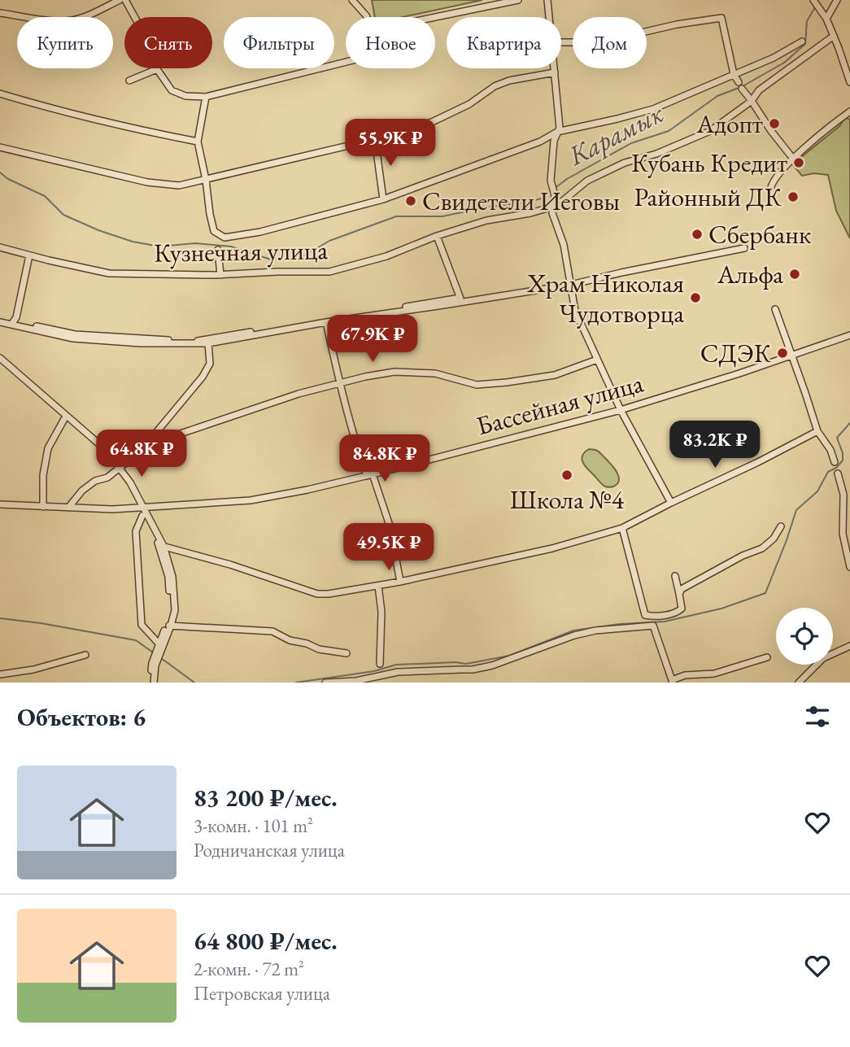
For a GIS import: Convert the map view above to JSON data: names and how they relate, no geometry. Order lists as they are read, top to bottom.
{
  "streets": {
    "street": ["Кузнечная улица", "Бассейная улица"]
  },
  "water": ["Карамык"],
  "places": [
    "Адопт",
    "Кубань Кредит",
    "Районный ДК",
    "Свидетели Иеговы",
    "Сбербанк",
    "Альфа",
    "Храм Николая Чудотворца",
    "СДЭК",
    "Школа №4"
  ],
  "page": {
    "chip": [
      "Купить",
      "Снять",
      "Фильтры",
      "Новое",
      "Квартира",
      "Дом"
    ],
    "price": [
      "55.9K ₽",
      "67.9K ₽",
      "83.2K ₽",
      "64.8K ₽",
      "84.8K ₽",
      "49.5K ₽"
    ],
    "heading": "Объектов: 6",
    "list": [
      {
        "name": "83 200 ₽/мес.",
        "note": "3-комн. · 101 m² · Родничанская улица"
      },
      {
        "name": "64 800 ₽/мес.",
        "note": "2-комн. · 72 m² · Петровская улица"
      }
    ]
  }
}
